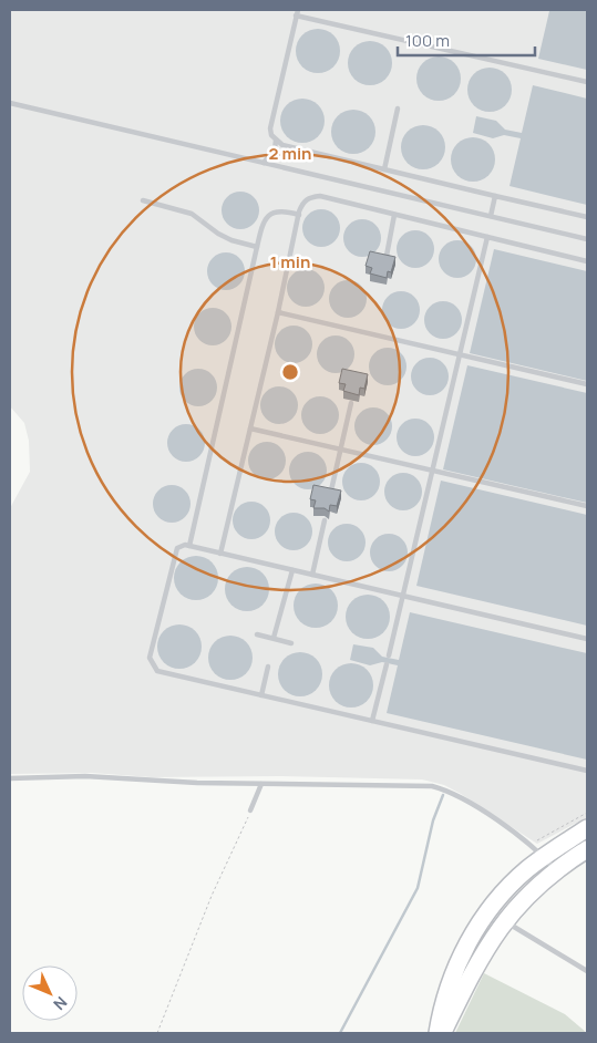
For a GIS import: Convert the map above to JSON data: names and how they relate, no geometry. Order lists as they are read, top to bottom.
{
  "scale_bar": "100 m",
  "north": "bottom right",
  "rings": ["2 min", "1 min"]
}
